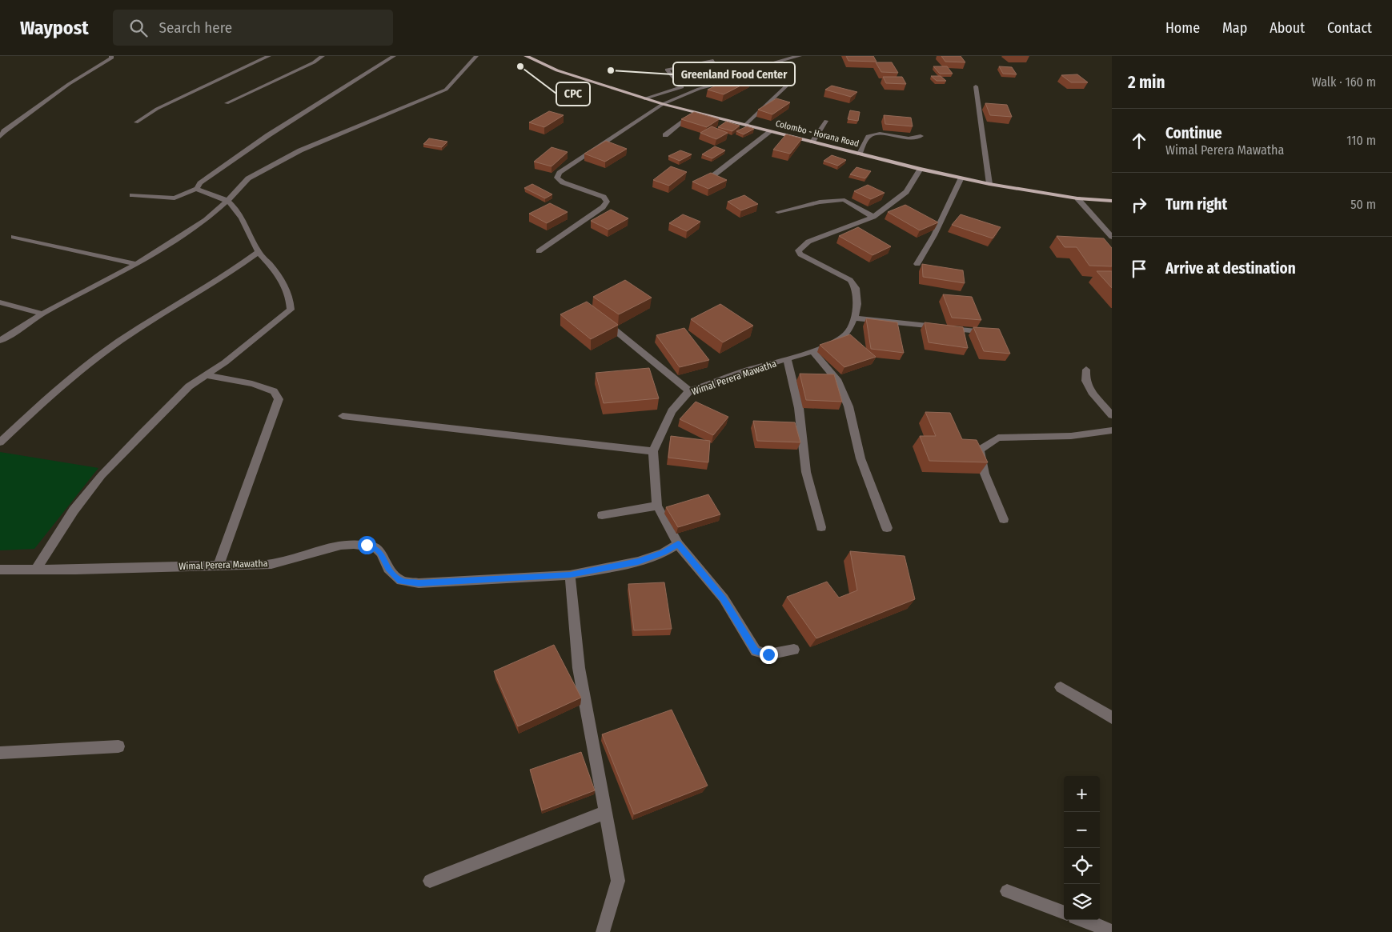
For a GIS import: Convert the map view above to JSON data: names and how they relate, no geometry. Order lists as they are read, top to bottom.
{
  "streets": {
    "main road": ["Colombo - Horana Road"],
    "street": ["Wimal Perera Mawatha"]
  },
  "crossings": [
    ["Colombo - Horana Road", "Wimal Perera Mawatha"]
  ],
  "places": ["CPC", "Greenland Food Center"],
  "page": {
    "header": "Waypost",
    "search": "Search here",
    "nav": [
      "Home",
      "Map",
      "About",
      "Contact"
    ],
    "heading": ["2 min", "Walk · 160 m"],
    "list": [
      ["Continue", "Wimal Perera Mawatha", "110 m"],
      ["Turn right", "50 m"],
      "Arrive at destination"
    ],
    "map_buttons": ["+", "−"]
  }
}
